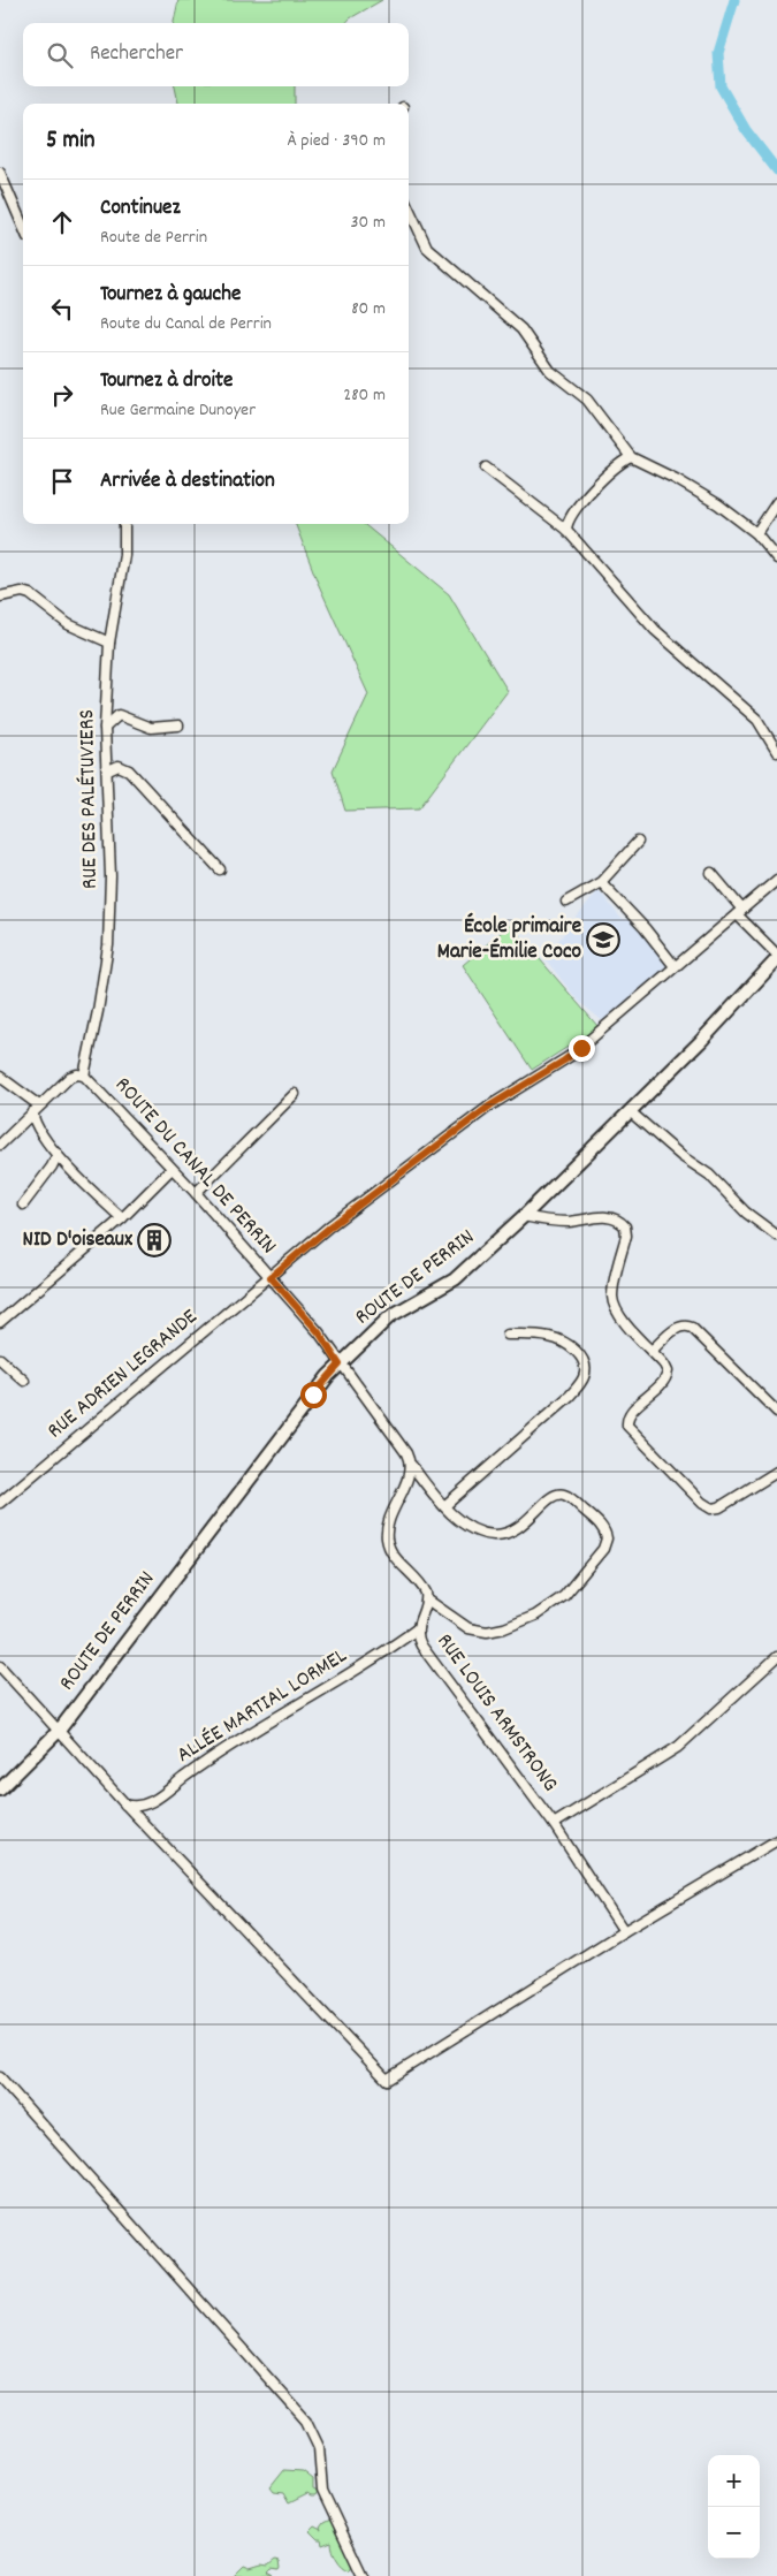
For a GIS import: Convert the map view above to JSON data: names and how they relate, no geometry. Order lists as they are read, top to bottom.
{
  "streets": {
    "main road": ["ROUTE DE PERRIN"],
    "street": [
      "RUE DES PALÉTUVIERS",
      "ROUTE DU CANAL DE PERRIN",
      "RUE ADRIEN LEGRANDE",
      "ALLÉE MARTIAL LORMEL",
      "RUE LOUIS ARMSTRONG"
    ]
  },
  "crossings": [
    ["RUE DES PALÉTUVIERS", "ROUTE DU CANAL DE PERRIN"],
    ["ROUTE DU CANAL DE PERRIN", "ROUTE DE PERRIN"],
    ["ROUTE DU CANAL DE PERRIN", "RUE ADRIEN LEGRANDE"],
    ["ALLÉE MARTIAL LORMEL", "RUE LOUIS ARMSTRONG"]
  ],
  "places": {
    "school or university": ["École primaire Marie-Émilie Coco"],
    "building": ["NID D'oiseaux"]
  },
  "page": {
    "search": "Rechercher",
    "heading": ["5 min", "À pied · 390 m"],
    "list": [
      ["Continuez", "Route de Perrin", "30 m"],
      ["Tournez à gauche", "Route du Canal de Perrin", "80 m"],
      ["Tournez à droite", "Rue Germaine Dunoyer", "280 m"],
      "Arrivée à destination"
    ],
    "map_buttons": ["+", "−"]
  }
}
